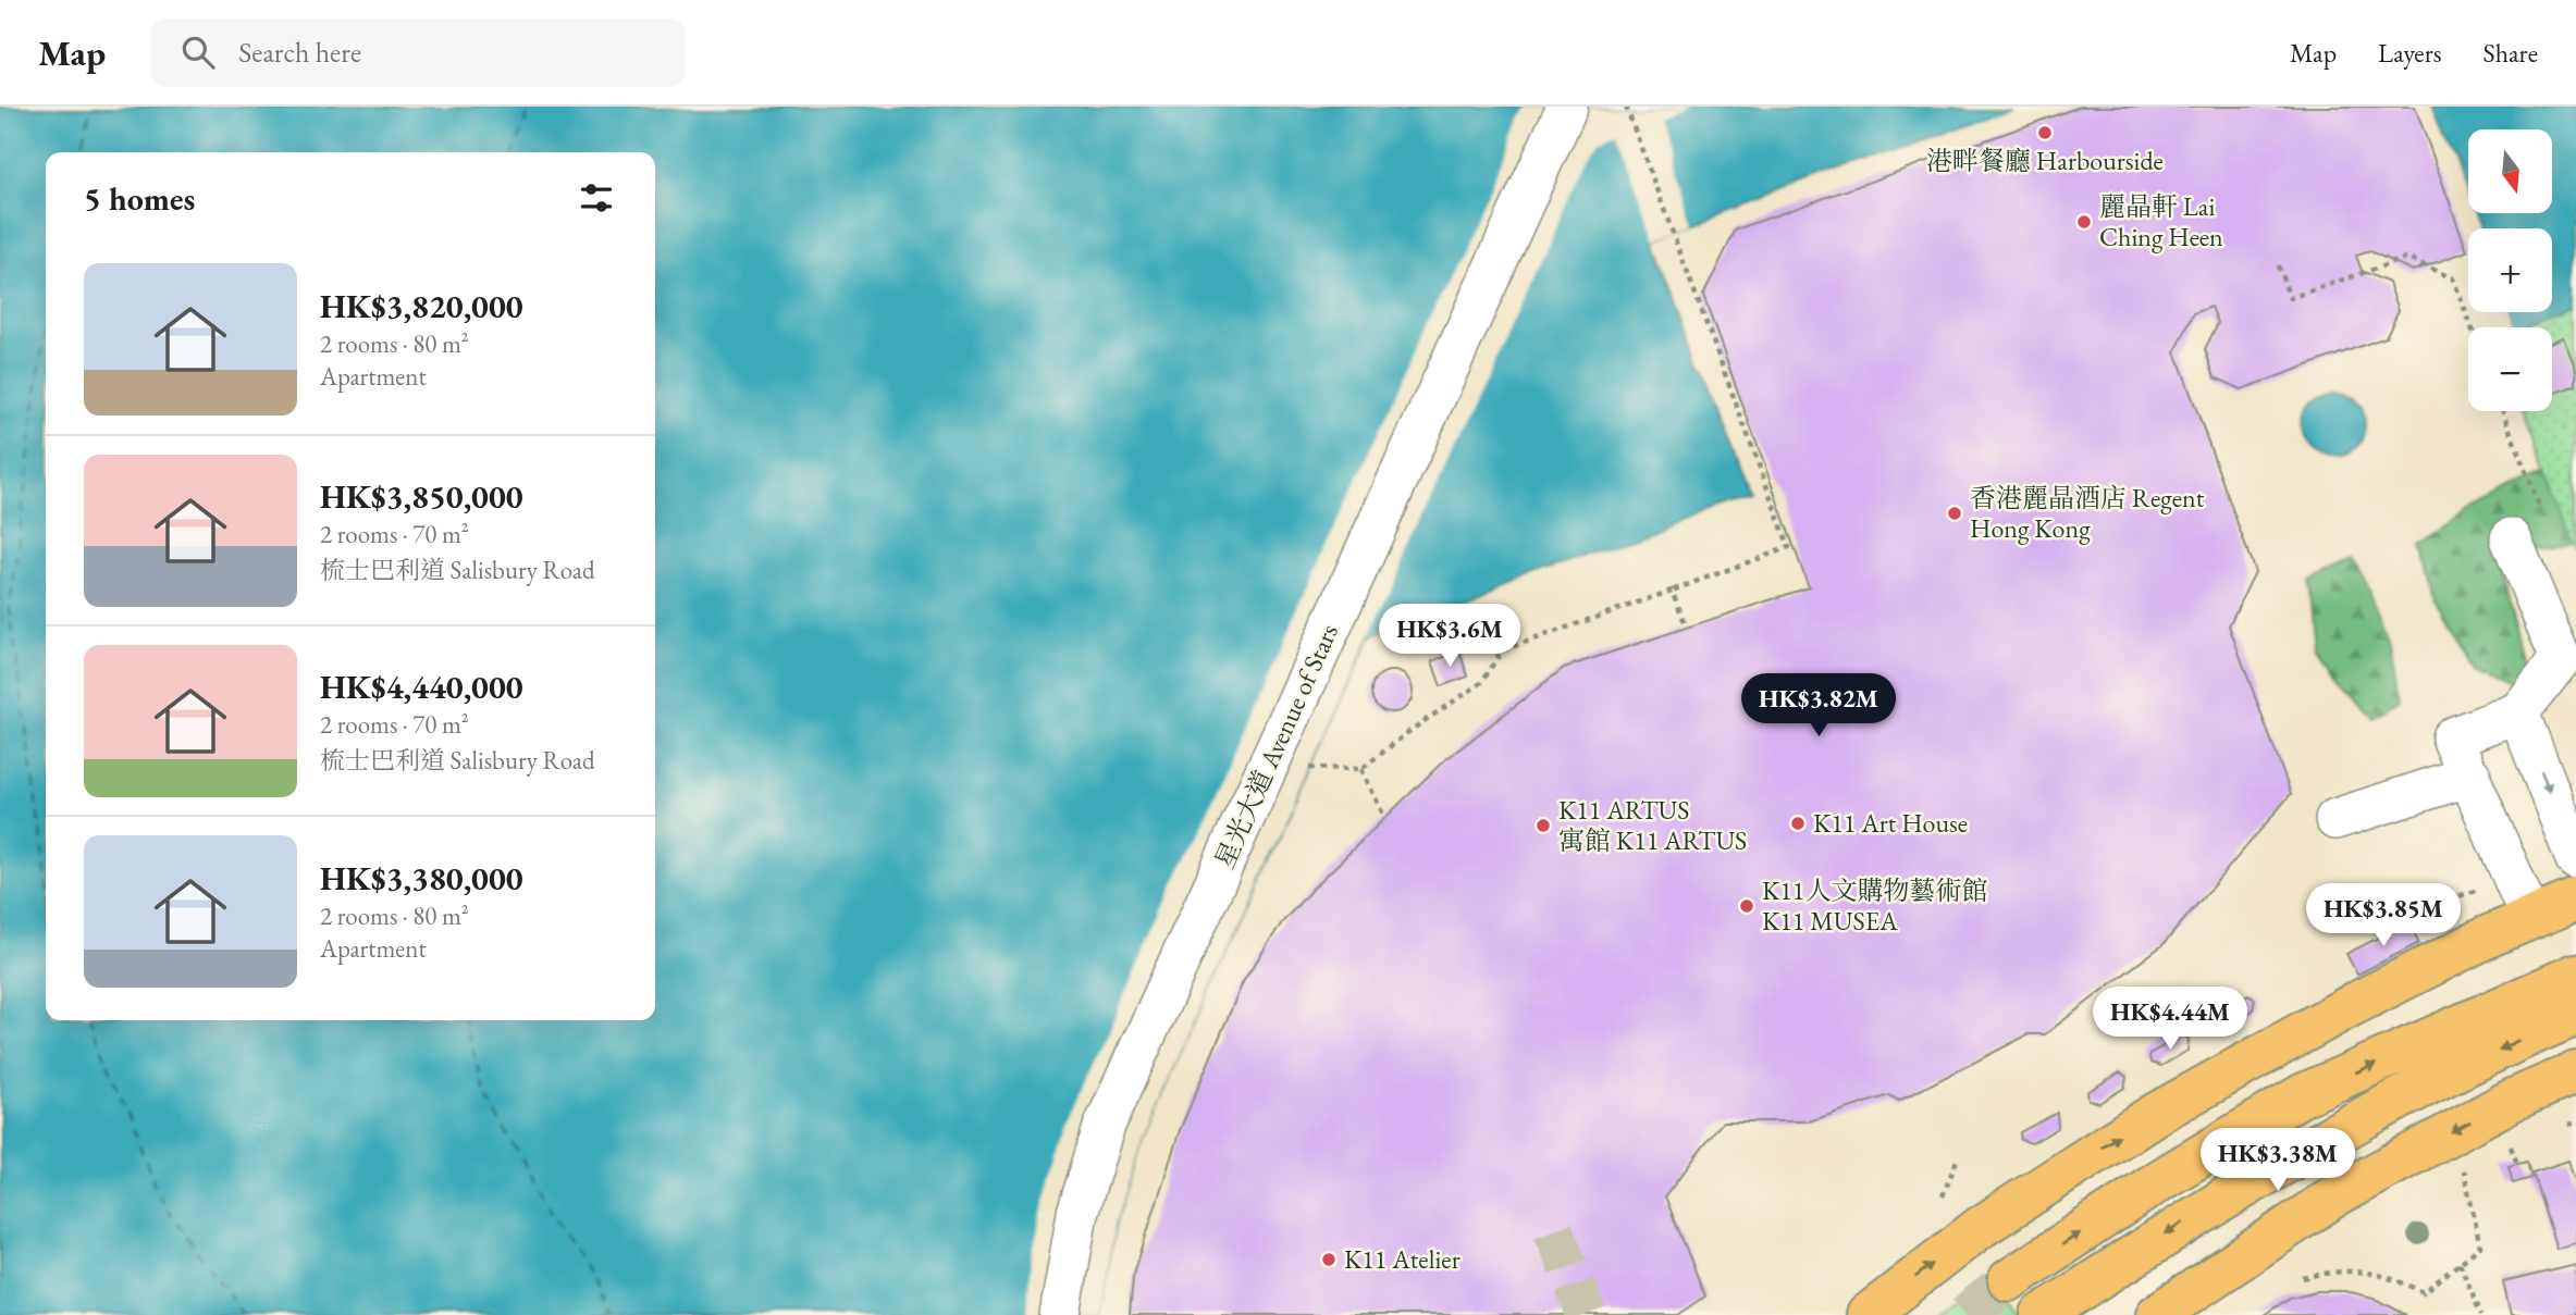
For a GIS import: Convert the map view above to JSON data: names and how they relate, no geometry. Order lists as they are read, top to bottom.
{
  "streets": {
    "street": ["星光大道 Avenue of Stars"]
  },
  "places": [
    "港畔餐廳 Harbourside",
    "麗晶軒 Lai Ching Heen",
    "香港麗晶酒店 Regent Hong Kong",
    "K11 Art House",
    "K11 ARTUS 寓館 K11 ARTUS",
    "K11人文購物藝術館 K11 MUSEA",
    "K11 Atelier"
  ],
  "north": "bottom",
  "page": {
    "header": "Map",
    "search": "Search here",
    "nav": ["Map", "Layers", "Share"],
    "map_buttons": ["+", "−"],
    "heading": "5 homes",
    "list": [
      {
        "name": "HK$3,820,000",
        "note": "2 rooms · 80 m² · Apartment"
      },
      {
        "name": "HK$3,850,000",
        "note": "2 rooms · 70 m² · 梳士巴利道 Salisbury Road"
      },
      {
        "name": "HK$4,440,000",
        "note": "2 rooms · 70 m² · 梳士巴利道 Salisbury Road"
      },
      {
        "name": "HK$3,380,000",
        "note": "2 rooms · 80 m² · Apartment"
      }
    ],
    "price": [
      "HK$3.6M",
      "HK$3.82M",
      "HK$3.85M",
      "HK$4.44M",
      "HK$3.38M"
    ]
  }
}
